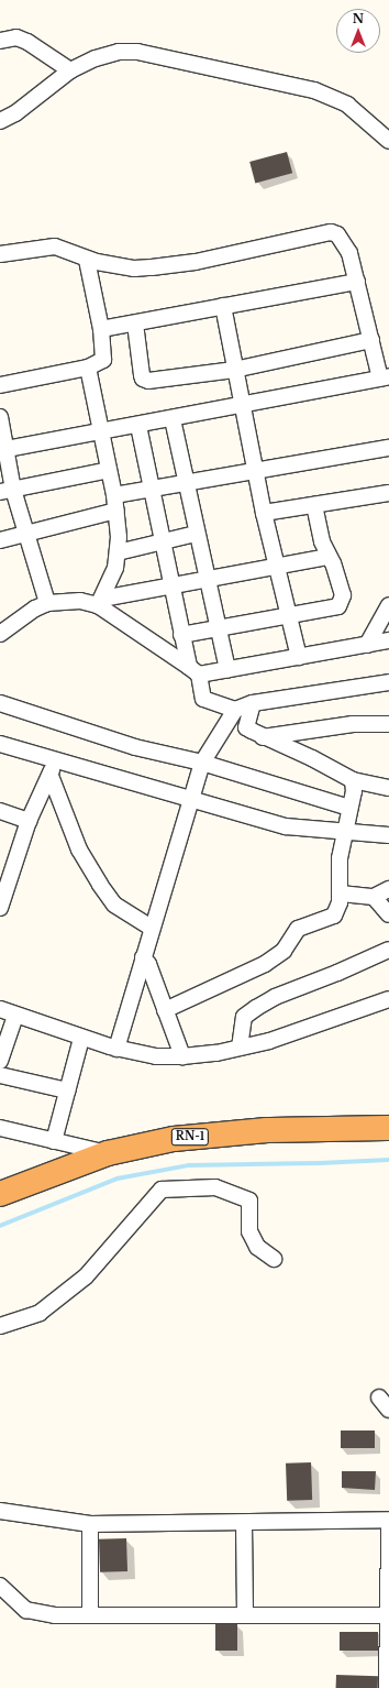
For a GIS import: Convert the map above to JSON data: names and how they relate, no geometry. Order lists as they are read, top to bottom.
{
  "streets": {
    "highway": ["RN-1"]
  },
  "north": "top"
}
